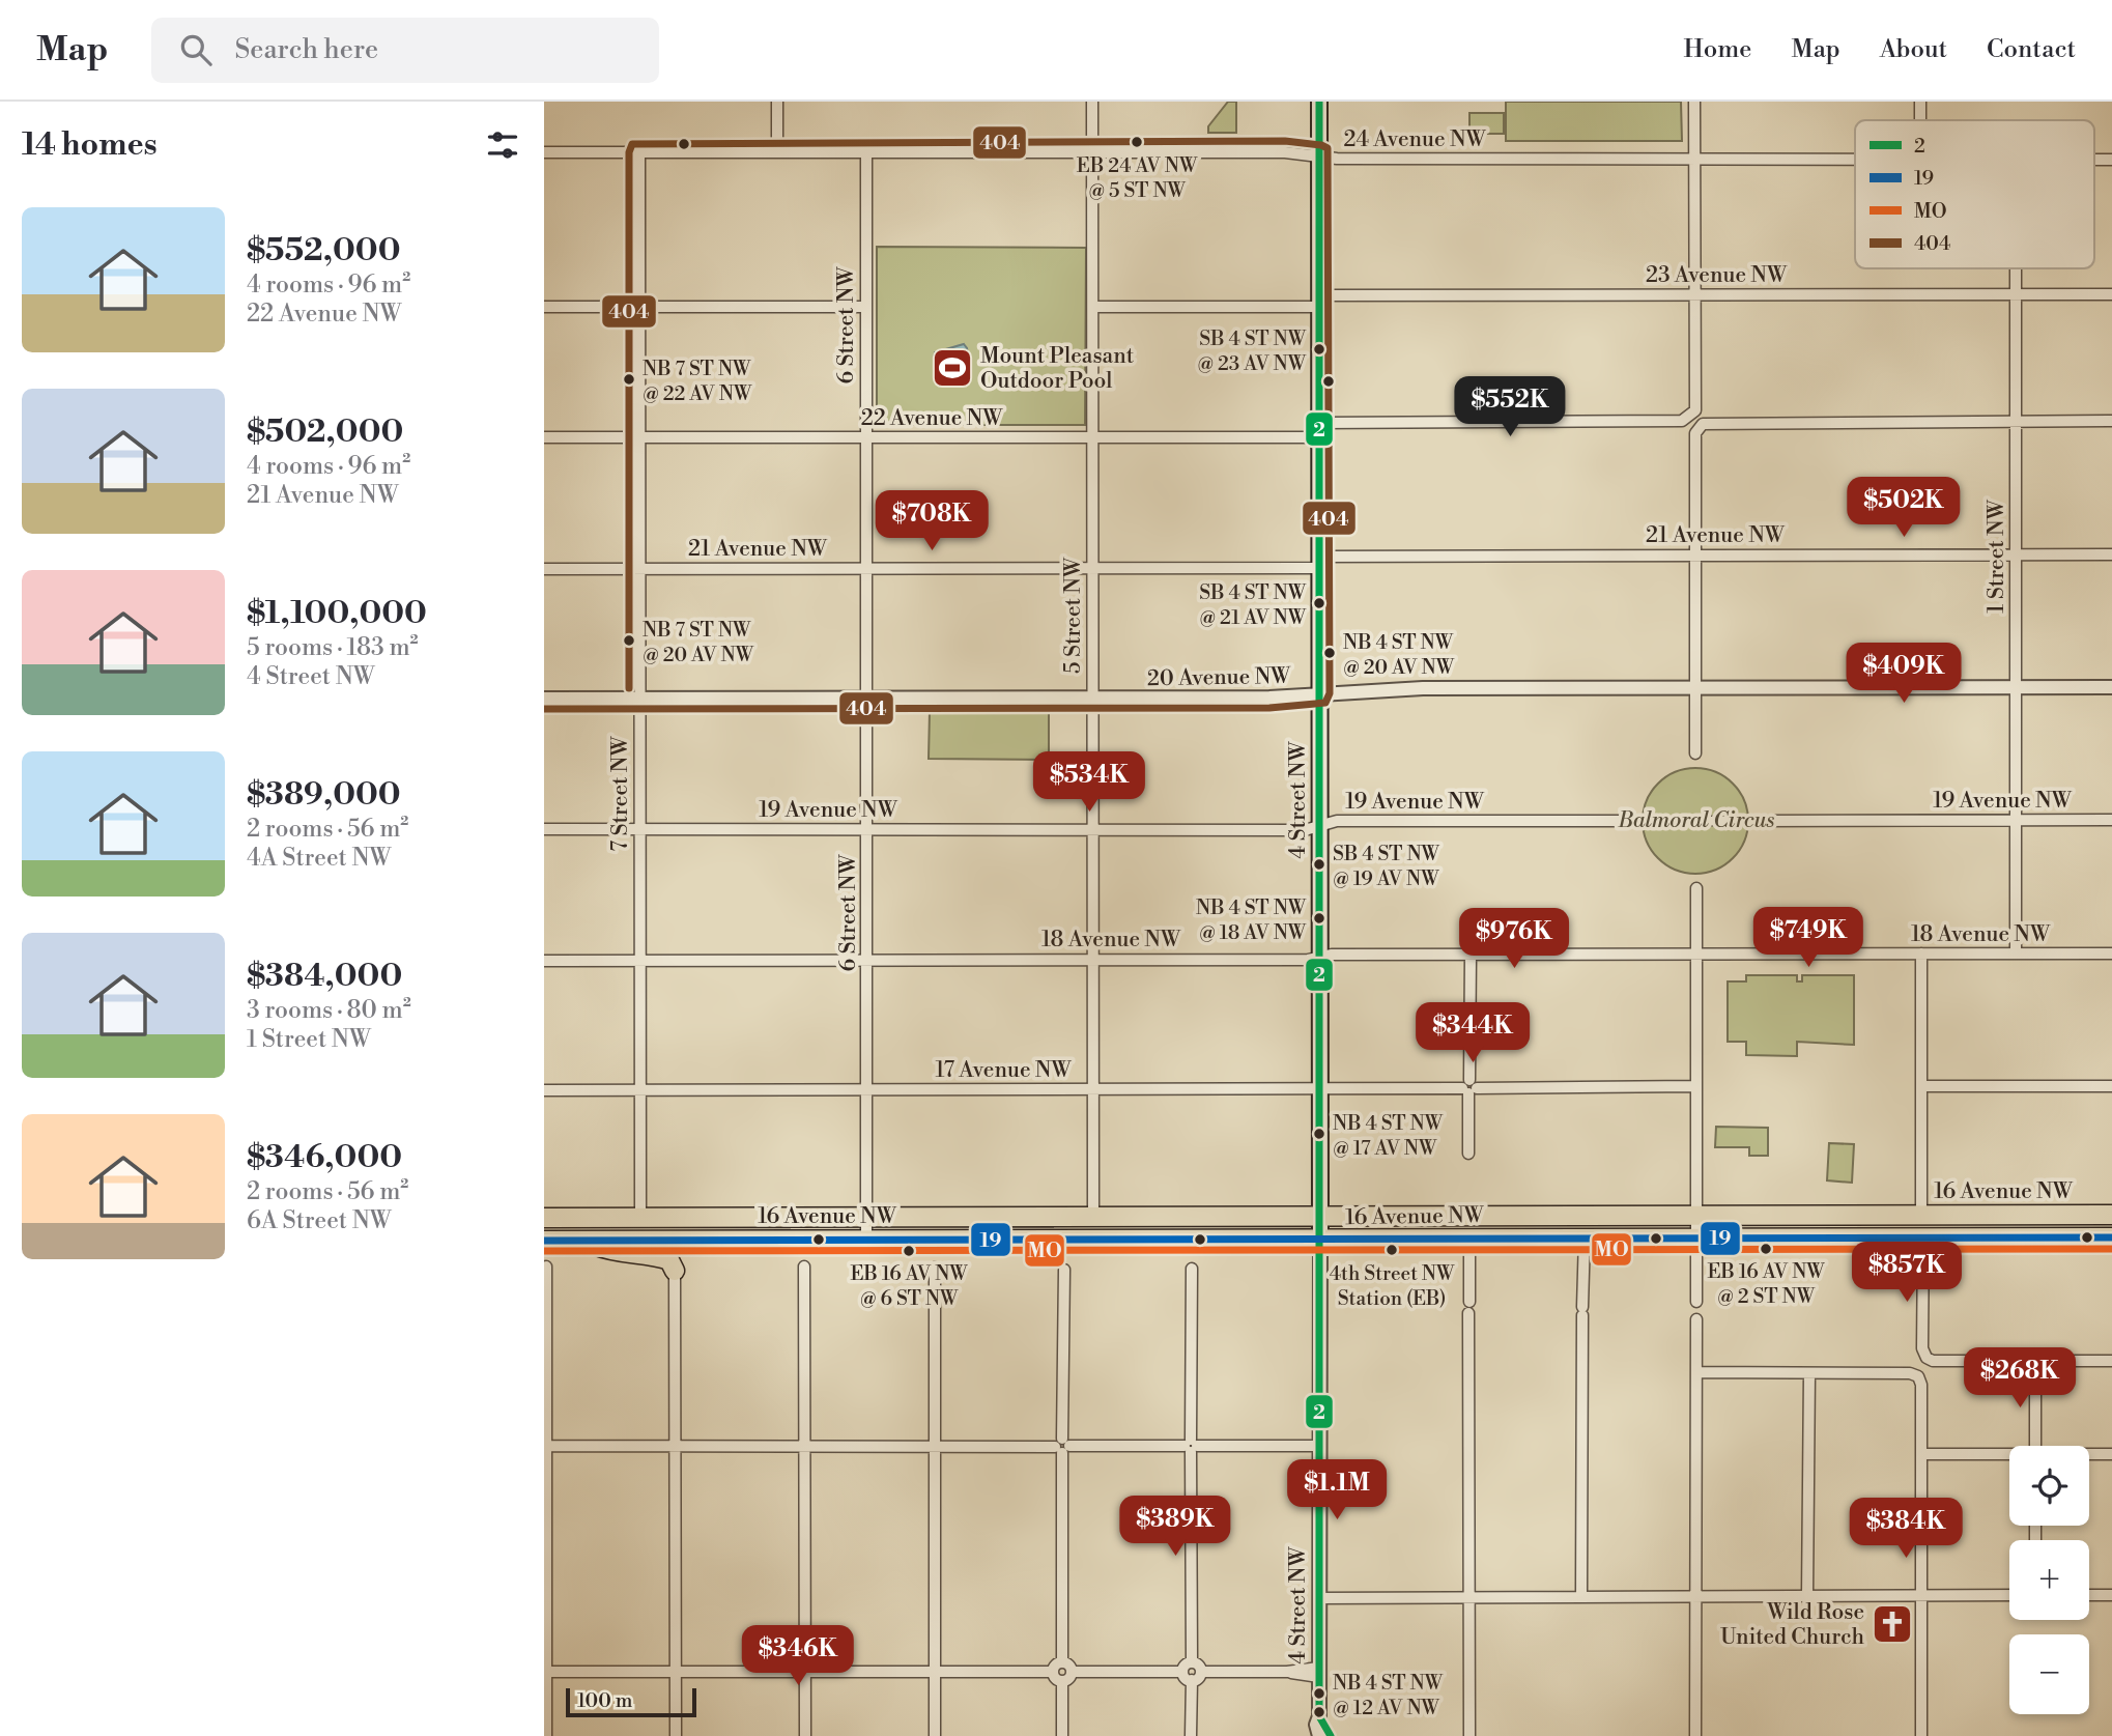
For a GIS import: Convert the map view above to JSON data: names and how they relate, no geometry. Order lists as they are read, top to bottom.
{
  "streets": {
    "highway": ["16 Avenue NW"],
    "main road": ["4 Street NW"],
    "street": [
      "24 Avenue NW",
      "23 Avenue NW",
      "6 Street NW",
      "22 Avenue NW",
      "21 Avenue NW",
      "1 Street NW",
      "5 Street NW",
      "20 Avenue NW",
      "7 Street NW",
      "19 Avenue NW",
      "18 Avenue NW",
      "17 Avenue NW"
    ]
  },
  "crossings": [
    ["24 Avenue NW", "6 Street NW"],
    ["24 Avenue NW", "5 Street NW"],
    ["24 Avenue NW", "7 Street NW"],
    ["24 Avenue NW", "4 Street NW"],
    ["23 Avenue NW", "22 Avenue NW"],
    ["23 Avenue NW", "1 Street NW"],
    ["23 Avenue NW", "5 Street NW"],
    ["23 Avenue NW", "4 Street NW"],
    ["6 Street NW", "22 Avenue NW"],
    ["6 Street NW", "21 Avenue NW"],
    ["6 Street NW", "20 Avenue NW"],
    ["6 Street NW", "19 Avenue NW"],
    ["6 Street NW", "18 Avenue NW"],
    ["6 Street NW", "17 Avenue NW"],
    ["6 Street NW", "16 Avenue NW"],
    ["22 Avenue NW", "5 Street NW"],
    ["22 Avenue NW", "7 Street NW"],
    ["22 Avenue NW", "4 Street NW"],
    ["21 Avenue NW", "1 Street NW"],
    ["21 Avenue NW", "5 Street NW"],
    ["21 Avenue NW", "7 Street NW"],
    ["21 Avenue NW", "4 Street NW"],
    ["1 Street NW", "20 Avenue NW"],
    ["1 Street NW", "19 Avenue NW"],
    ["1 Street NW", "18 Avenue NW"],
    ["5 Street NW", "20 Avenue NW"],
    ["5 Street NW", "19 Avenue NW"],
    ["5 Street NW", "18 Avenue NW"],
    ["5 Street NW", "17 Avenue NW"],
    ["5 Street NW", "16 Avenue NW"],
    ["20 Avenue NW", "7 Street NW"],
    ["20 Avenue NW", "4 Street NW"],
    ["7 Street NW", "19 Avenue NW"],
    ["7 Street NW", "18 Avenue NW"],
    ["7 Street NW", "17 Avenue NW"],
    ["7 Street NW", "16 Avenue NW"],
    ["4 Street NW", "19 Avenue NW"],
    ["4 Street NW", "18 Avenue NW"],
    ["4 Street NW", "17 Avenue NW"],
    ["4 Street NW", "16 Avenue NW"]
  ],
  "parks": ["Balmoral Circus"],
  "places": {
    "other": [
      "EB 24 AV NW @ 5 ST NW",
      "SB 4 ST NW @ 23 AV NW",
      "NB 7 ST NW @ 22 AV NW",
      "SB 4 ST NW @ 21 AV NW",
      "NB 7 ST NW @ 20 AV NW",
      "NB 4 ST NW @ 20 AV NW",
      "SB 4 ST NW @ 19 AV NW",
      "NB 4 ST NW @ 18 AV NW",
      "NB 4 ST NW @ 17 AV NW",
      "EB 16 AV NW @ 2 ST NW",
      "4th Street NW Station (EB)",
      "EB 16 AV NW @ 6 ST NW",
      "NB 4 ST NW @ 12 AV NW"
    ],
    "sports": ["Mount Pleasant Outdoor Pool"],
    "church": ["Wild Rose United Church"]
  },
  "lines": [
    "transit line 2",
    "transit line 404",
    "transit line 19",
    "transit line MO"
  ],
  "legend": [
    "2",
    "19",
    "MO",
    "404"
  ],
  "scale_bar": "100 m",
  "page": {
    "header": "Map",
    "search": "Search here",
    "nav": [
      "Home",
      "Map",
      "About",
      "Contact"
    ],
    "heading": "14 homes",
    "list": [
      {
        "name": "$552,000",
        "note": "4 rooms · 96 m² · 22 Avenue NW"
      },
      {
        "name": "$502,000",
        "note": "4 rooms · 96 m² · 21 Avenue NW"
      },
      {
        "name": "$1,100,000",
        "note": "5 rooms · 183 m² · 4 Street NW"
      },
      {
        "name": "$389,000",
        "note": "2 rooms · 56 m² · 4A Street NW"
      },
      {
        "name": "$384,000",
        "note": "3 rooms · 80 m² · 1 Street NW"
      },
      {
        "name": "$346,000",
        "note": "2 rooms · 56 m² · 6A Street NW"
      }
    ],
    "price": [
      "$552K",
      "$502K",
      "$708K",
      "$409K",
      "$534K",
      "$749K",
      "$976K",
      "$344K",
      "$857K",
      "$268K",
      "$1.1M",
      "$389K",
      "$384K",
      "$346K"
    ],
    "map_buttons": ["+", "−"],
    "scale": "100 m"
  }
}
